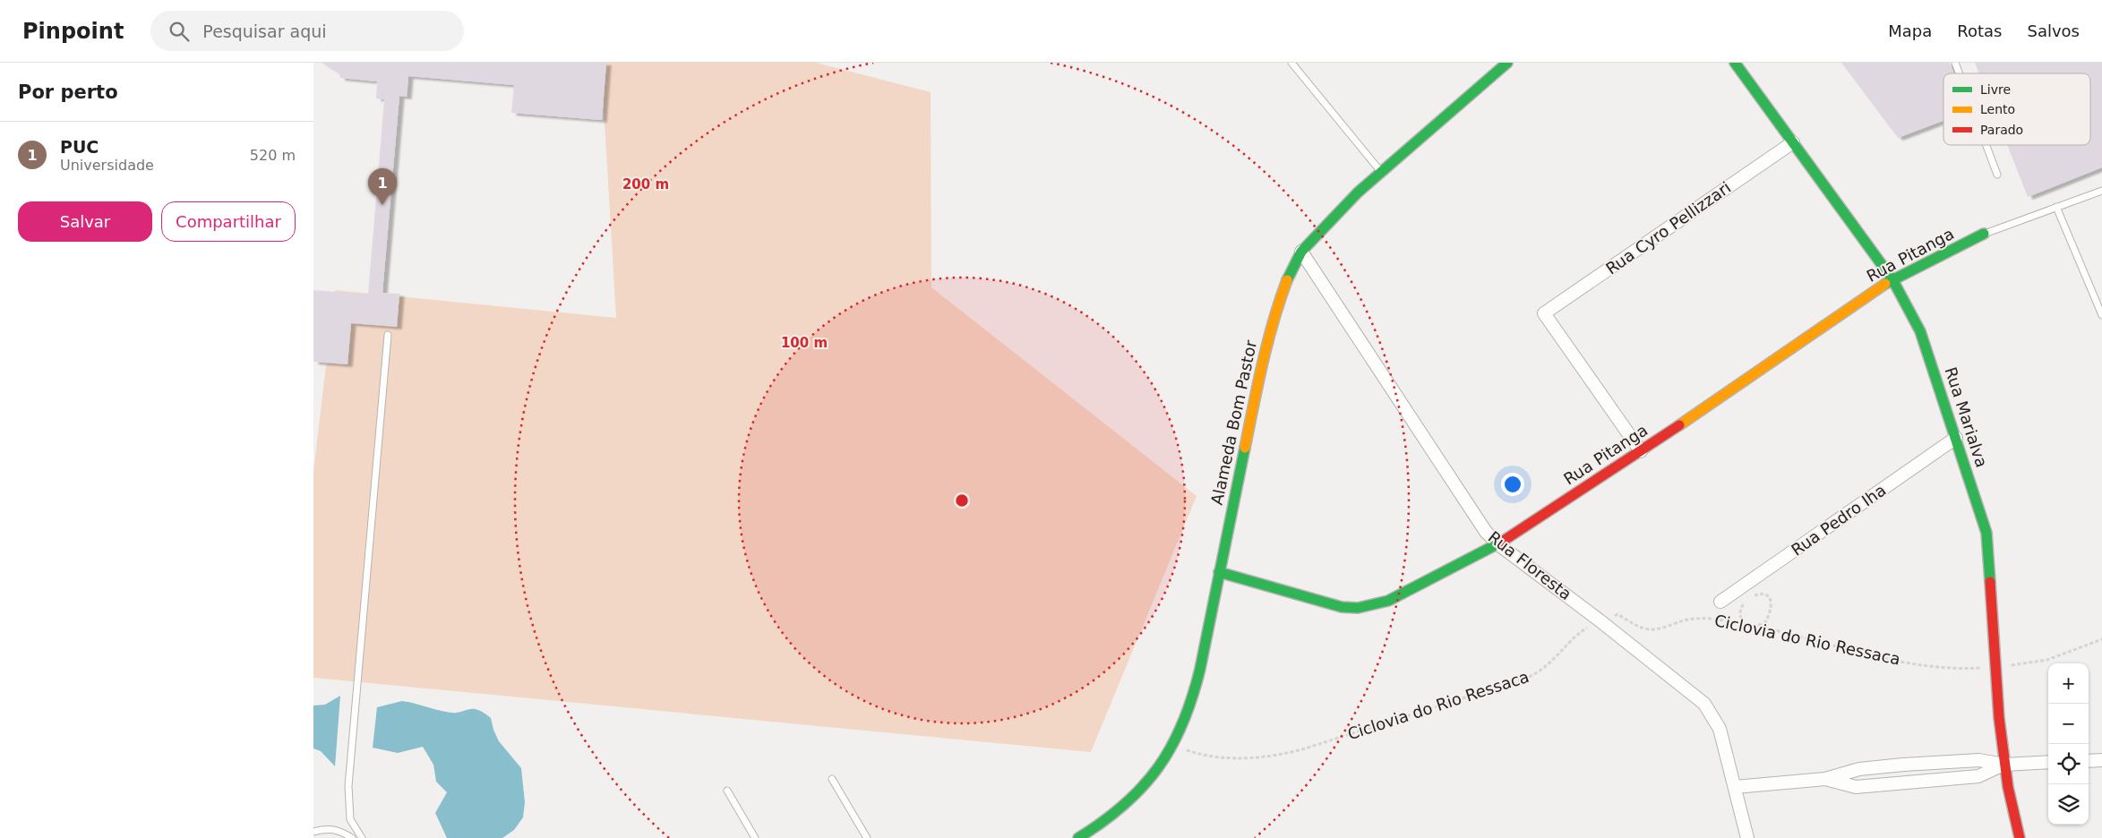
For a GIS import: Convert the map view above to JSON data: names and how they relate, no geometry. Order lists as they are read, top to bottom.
{
  "streets": {
    "street": [
      "Rua Cyro Pellizzari",
      "Rua Pitanga",
      "Rua Marialva",
      "Alameda Bom Pastor",
      "Rua Pedro Iha",
      "Rua Floresta"
    ],
    "path": ["Ciclovia do Rio Ressaca"]
  },
  "crossings": [
    ["Rua Cyro Pellizzari", "Rua Pitanga"],
    ["Rua Cyro Pellizzari", "Rua Marialva"],
    ["Rua Pitanga", "Rua Marialva"],
    ["Rua Pitanga", "Alameda Bom Pastor"],
    ["Rua Pitanga", "Rua Floresta"],
    ["Rua Marialva", "Rua Pedro Iha"],
    ["Rua Marialva", "Ciclovia do Rio Ressaca"],
    ["Alameda Bom Pastor", "Rua Floresta"],
    ["Alameda Bom Pastor", "Ciclovia do Rio Ressaca"],
    ["Rua Floresta", "Ciclovia do Rio Ressaca"]
  ],
  "legend": ["Livre", "Lento", "Parado"],
  "page": {
    "header": "Pinpoint",
    "search": "Pesquisar aqui",
    "nav": ["Mapa", "Rotas", "Salvos"],
    "heading": "Por perto",
    "list": [
      {
        "mark": "1",
        "name": "PUC",
        "note": "Universidade",
        "value": "520 m"
      }
    ],
    "pins": "1",
    "buttons": ["Salvar", "Compartilhar"],
    "map_buttons": ["+", "−"]
  },
  "rings": ["200 m", "100 m"]
}
